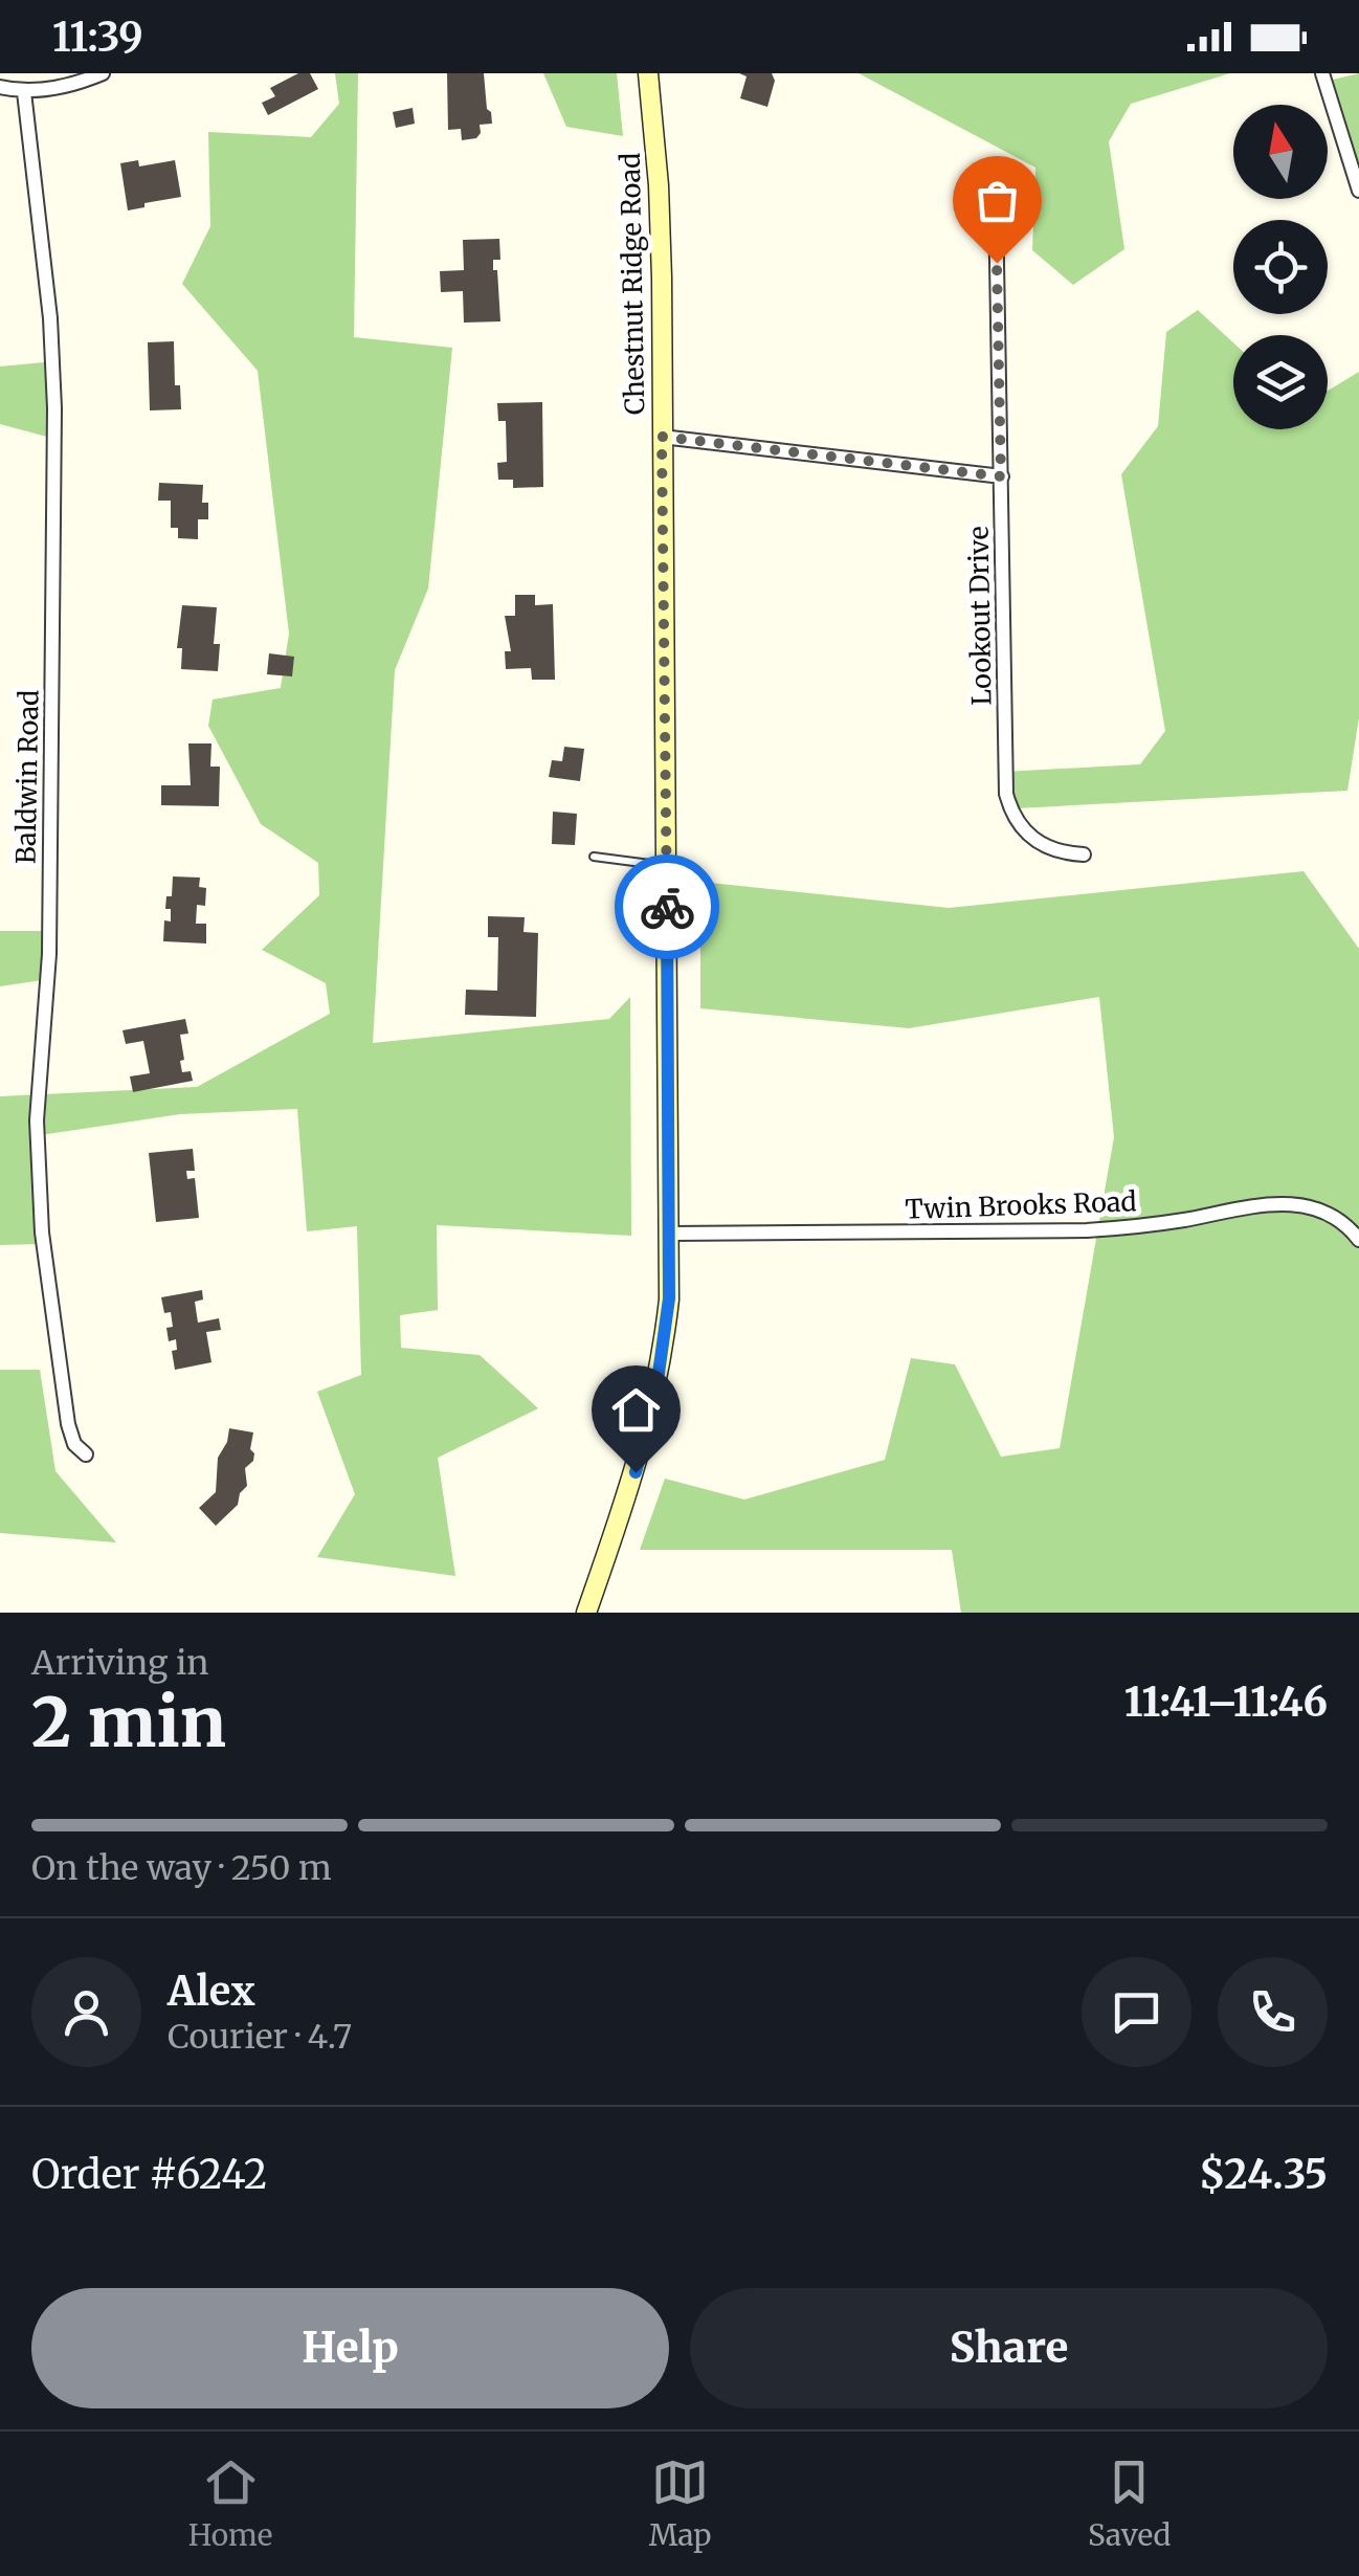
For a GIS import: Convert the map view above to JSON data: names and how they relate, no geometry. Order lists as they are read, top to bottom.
{
  "streets": {
    "main road": ["Chestnut Ridge Road"],
    "street": ["Lookout Drive", "Baldwin Road", "Twin Brooks Road"]
  },
  "crossings": [
    ["Chestnut Ridge Road", "Twin Brooks Road"]
  ],
  "north": "top",
  "page": {
    "status": "11:39",
    "heading": ["2 min", "Arriving in", "11:41–11:46"],
    "panel": [
      "Alex",
      "Courier · 4.7",
      "Order #6242",
      "$24.35"
    ],
    "bar": "On the way · 250 m",
    "buttons": ["Help", "Share"],
    "tabs": ["Home", "Map", "Saved"]
  }
}
